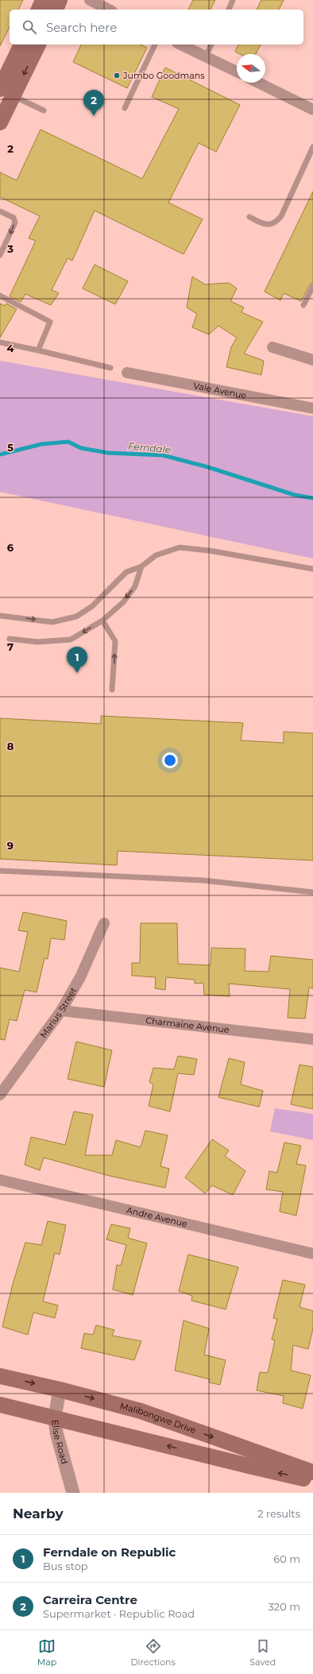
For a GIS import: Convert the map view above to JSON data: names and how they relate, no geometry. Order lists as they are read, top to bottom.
{
  "streets": {
    "main road": ["Malibongwe Drive"],
    "street": [
      "Vale Avenue",
      "Marius Street",
      "Charmaine Avenue",
      "Andre Avenue",
      "Elise Road"
    ]
  },
  "crossings": [
    ["Marius Street", "Charmaine Avenue"],
    ["Malibongwe Drive", "Elise Road"]
  ],
  "water": ["Ferndale"],
  "places": ["Jumbo Goodmans"],
  "north": "left",
  "page": {
    "search": "Search here",
    "pins": ["2", "1"],
    "heading": ["Nearby", "2 results"],
    "list": [
      {
        "mark": "1",
        "name": "Ferndale on Republic",
        "note": "Bus stop",
        "value": "60 m"
      },
      {
        "mark": "2",
        "name": "Carreira Centre",
        "note": "Supermarket · Republic Road",
        "value": "320 m"
      }
    ],
    "nav": ["Map", "Directions", "Saved"]
  },
  "grid": {
    "rows": [
      "2",
      "3",
      "4",
      "5",
      "6",
      "7",
      "8",
      "9"
    ]
  }
}
